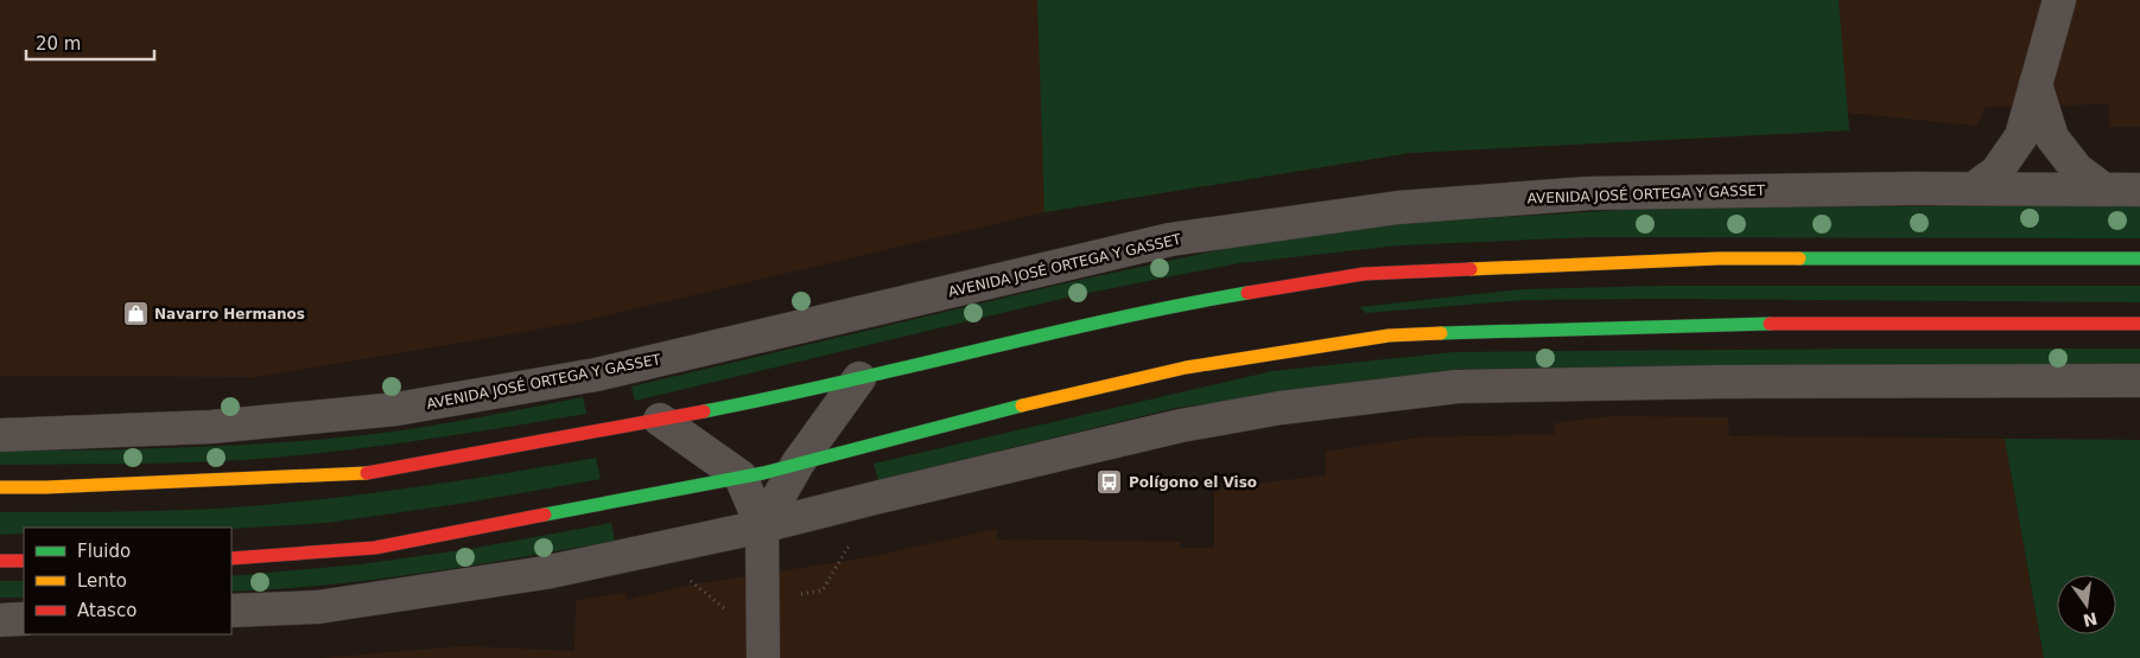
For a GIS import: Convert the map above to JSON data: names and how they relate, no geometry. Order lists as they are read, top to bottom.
{
  "streets": {
    "street": ["AVENIDA JOSÉ ORTEGA Y GASSET"]
  },
  "places": {
    "shop": ["Navarro Hermanos"],
    "bus stop": ["Polígono el Viso"]
  },
  "legend": ["Fluido", "Lento", "Atasco"],
  "scale_bar": "20 m",
  "north": "bottom"
}
